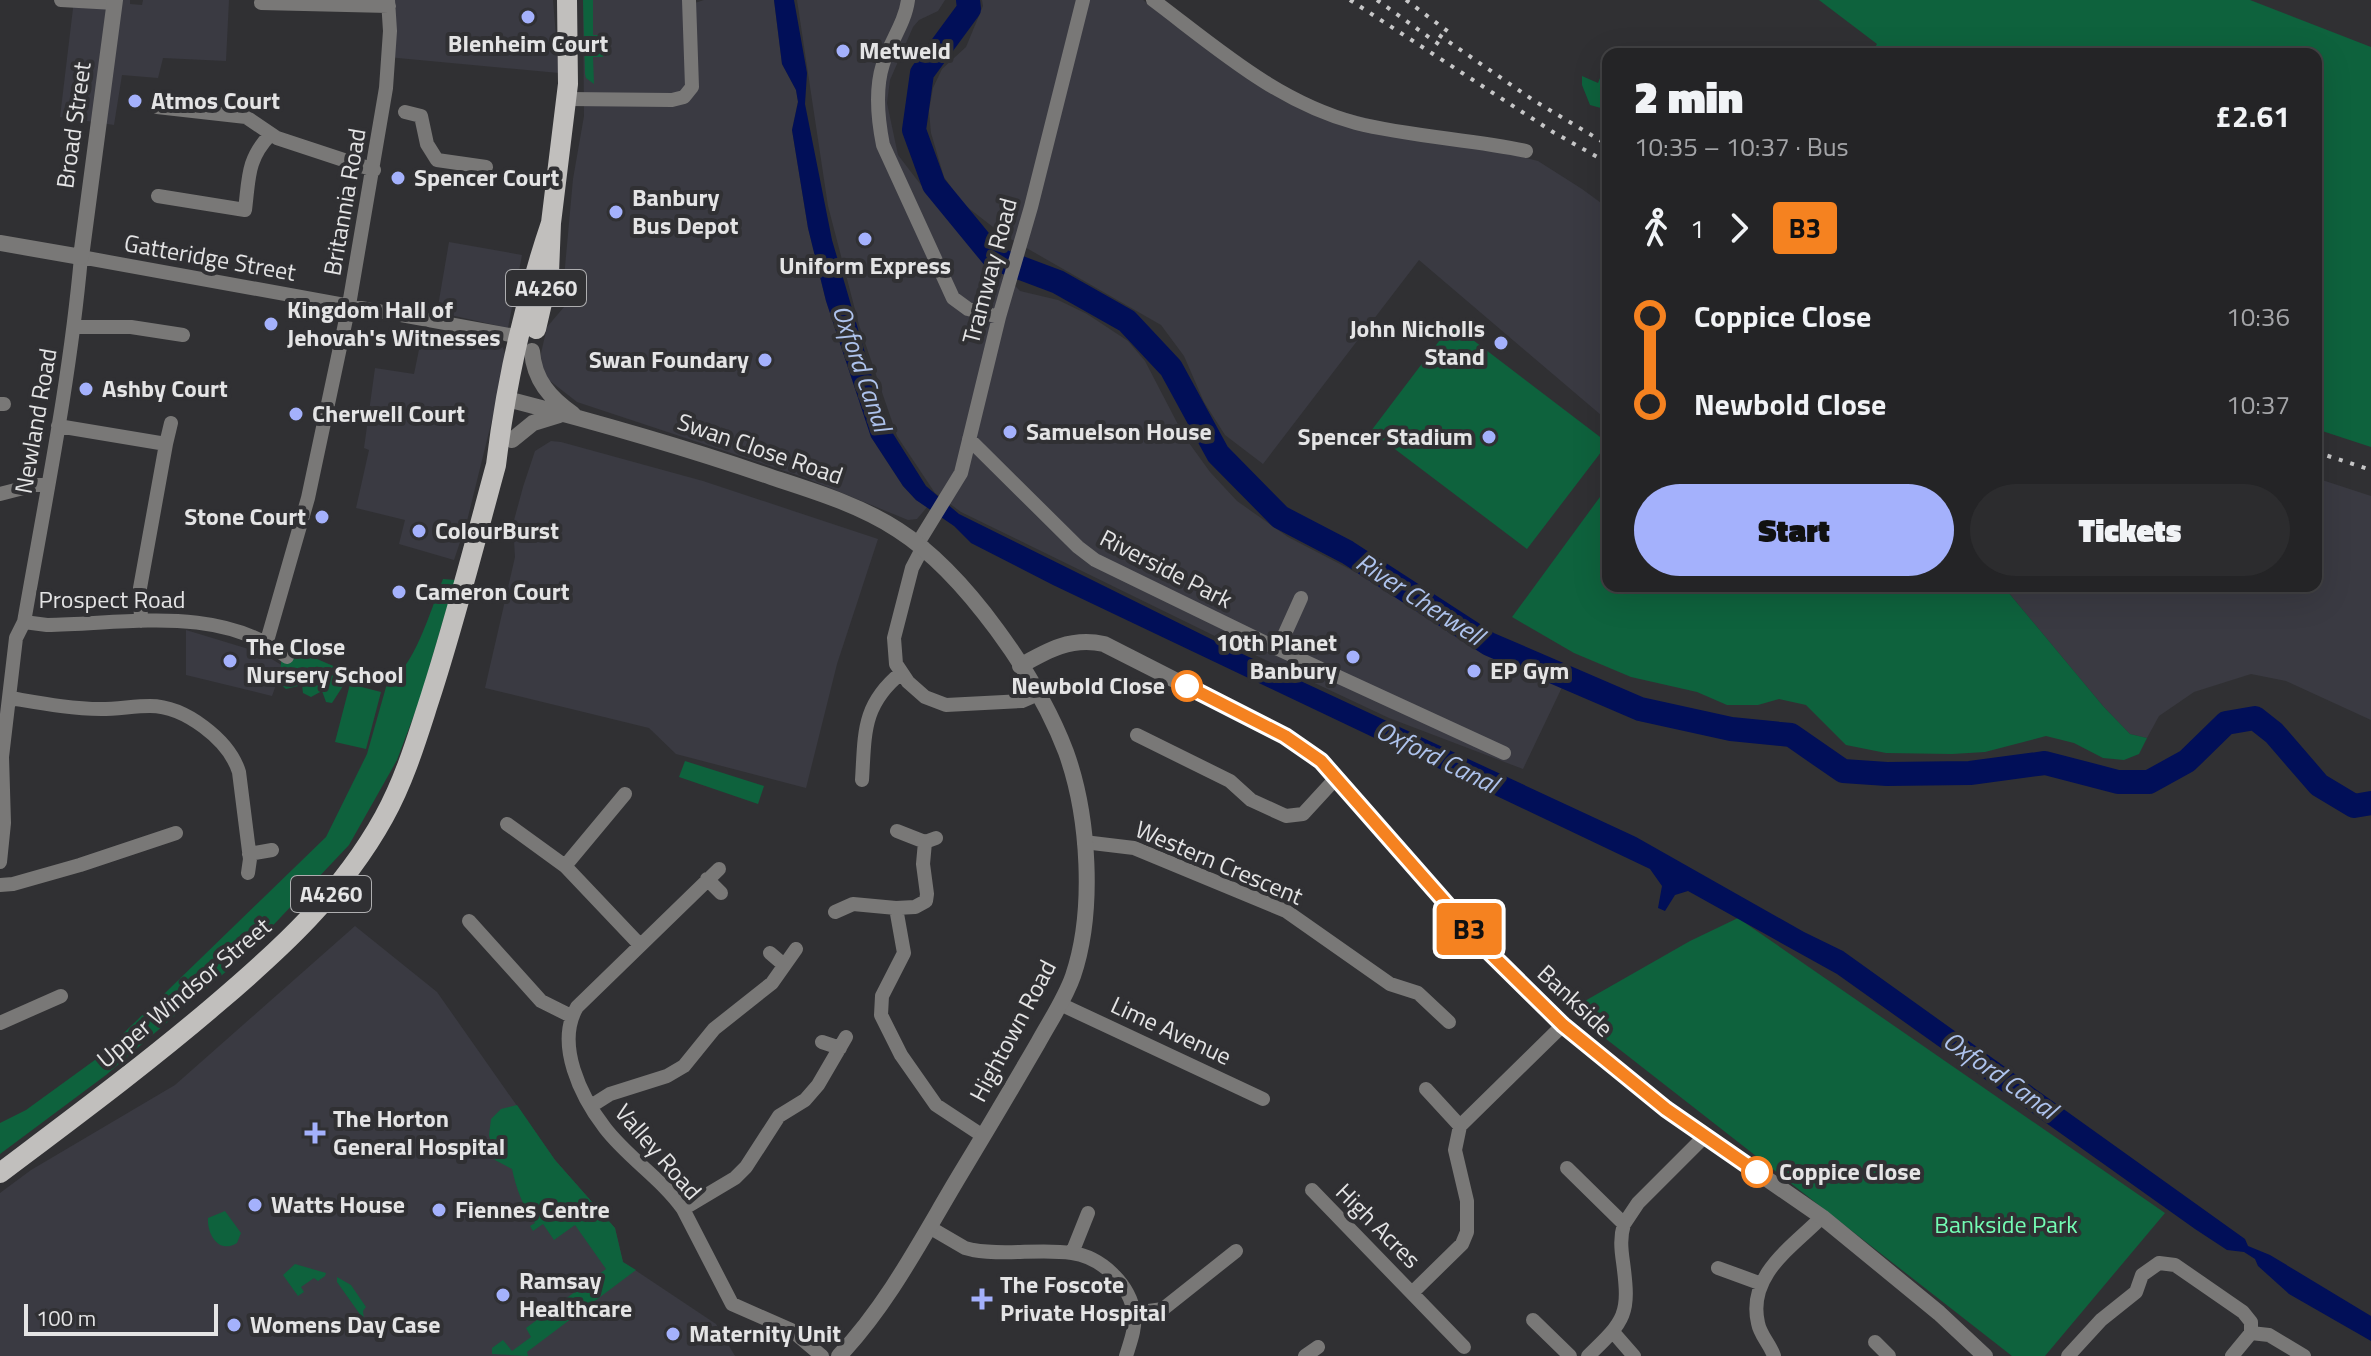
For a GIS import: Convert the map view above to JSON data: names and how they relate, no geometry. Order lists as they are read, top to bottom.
{
  "streets": {
    "main road": ["A4260", "Upper Windsor Street"],
    "street": [
      "Broad Street",
      "Britannia Road",
      "Gatteridge Street",
      "Tramway Road",
      "Newland Road",
      "Swan Close Road",
      "Riverside Park",
      "Prospect Road",
      "Western Crescent",
      "Bankside",
      "Hightown Road",
      "Lime Avenue",
      "Valley Road",
      "High Acres"
    ]
  },
  "crossings": [
    ["Broad Street", "Gatteridge Street"],
    ["Broad Street", "Newland Road"],
    ["Britannia Road", "Gatteridge Street"],
    ["Britannia Road", "Prospect Road"],
    ["Gatteridge Street", "Newland Road"],
    ["Gatteridge Street", "Swan Close Road"],
    ["Gatteridge Street", "Upper Windsor Street"],
    ["Tramway Road", "Swan Close Road"],
    ["Tramway Road", "Riverside Park"],
    ["Tramway Road", "Hightown Road"],
    ["A4260", "Upper Windsor Street"],
    ["Newland Road", "Prospect Road"],
    ["Swan Close Road", "Upper Windsor Street"],
    ["Swan Close Road", "Hightown Road"],
    ["Western Crescent", "Hightown Road"],
    ["Bankside", "Hightown Road"],
    ["Hightown Road", "Lime Avenue"]
  ],
  "water": ["Oxford Canal", "River Cherwell"],
  "parks": ["Bankside Park"],
  "places": {
    "other": [
      "Blenheim Court",
      "Metweld",
      "Atmos Court",
      "Spencer Court",
      "Banbury Bus Depot",
      "Uniform Express",
      "Kingdom Hall of Jehovah's Witnesses",
      "John Nicholls Stand",
      "Swan Foundary",
      "Ashby Court",
      "Cherwell Court",
      "Samuelson House",
      "Spencer Stadium",
      "Stone Court",
      "ColourBurst",
      "Cameron Court",
      "10th Planet Banbury",
      "The Close Nursery School",
      "EP Gym",
      "Newbold Close",
      "Coppice Close",
      "Watts House",
      "Fiennes Centre",
      "Ramsay Healthcare",
      "Womens Day Case",
      "Maternity Unit"
    ],
    "health": ["The Horton General Hospital", "The Foscote Private Hospital"]
  },
  "lines": ["bus line B3"],
  "scale_bar": "100 m",
  "page": {
    "on_map": "B3",
    "heading": ["2 min", "10:35 – 10:37 · Bus", "£2.61"],
    "legs": ["1", "B3"],
    "list": [
      {
        "name": "Coppice Close",
        "value": "10:36"
      },
      {
        "name": "Newbold Close",
        "value": "10:37"
      }
    ],
    "buttons": ["Start", "Tickets"],
    "scale": "100 m"
  }
}
